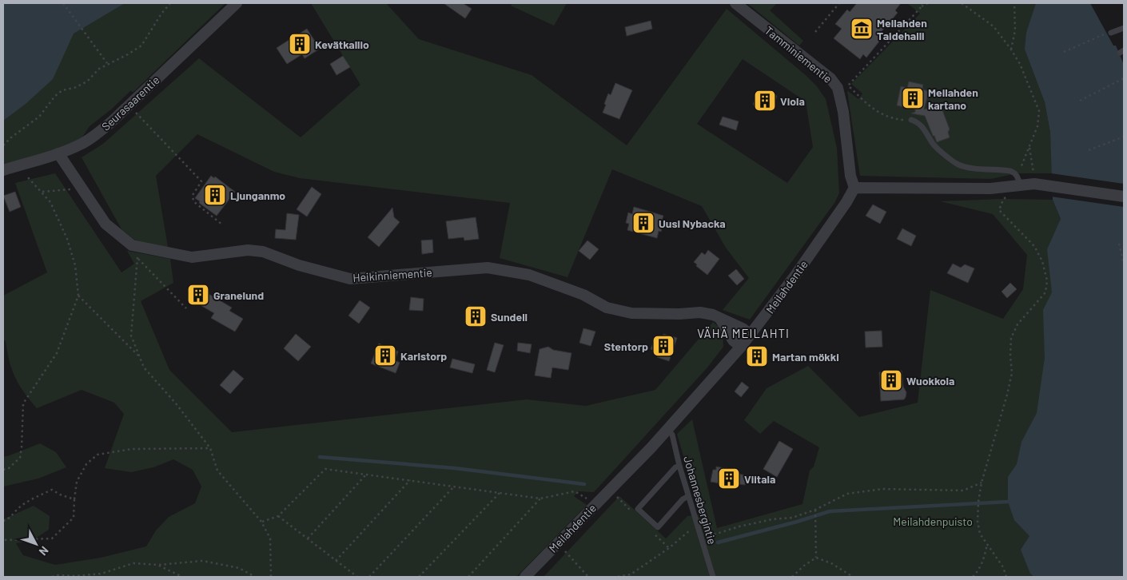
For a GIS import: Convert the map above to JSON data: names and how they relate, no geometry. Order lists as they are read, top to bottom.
{
  "streets": {
    "street": [
      "Tamminiementie",
      "Seurasaarentie",
      "Heikinniementie",
      "Meilahdentie"
    ],
    "lane": ["Johannesbergintie"]
  },
  "crossings": [
    ["Tamminiementie", "Meilahdentie"],
    ["Seurasaarentie", "Heikinniementie"],
    ["Heikinniementie", "Meilahdentie"],
    ["Meilahdentie", "Johannesbergintie"]
  ],
  "districts": ["VÄHÄ MEILAHTI"],
  "parks": ["Meilahdenpuisto"],
  "places": {
    "museum": ["Meilahden Taidehalli"],
    "building": [
      "Kevätkallio",
      "Meilahden kartano",
      "Viola",
      "Ljunganmo",
      "Uusi Nybacka",
      "Granelund",
      "Sundell",
      "Stentorp",
      "Karlstorp",
      "Martan mökki",
      "Wuokkola",
      "Viitala"
    ]
  },
  "north": "bottom right"
}
